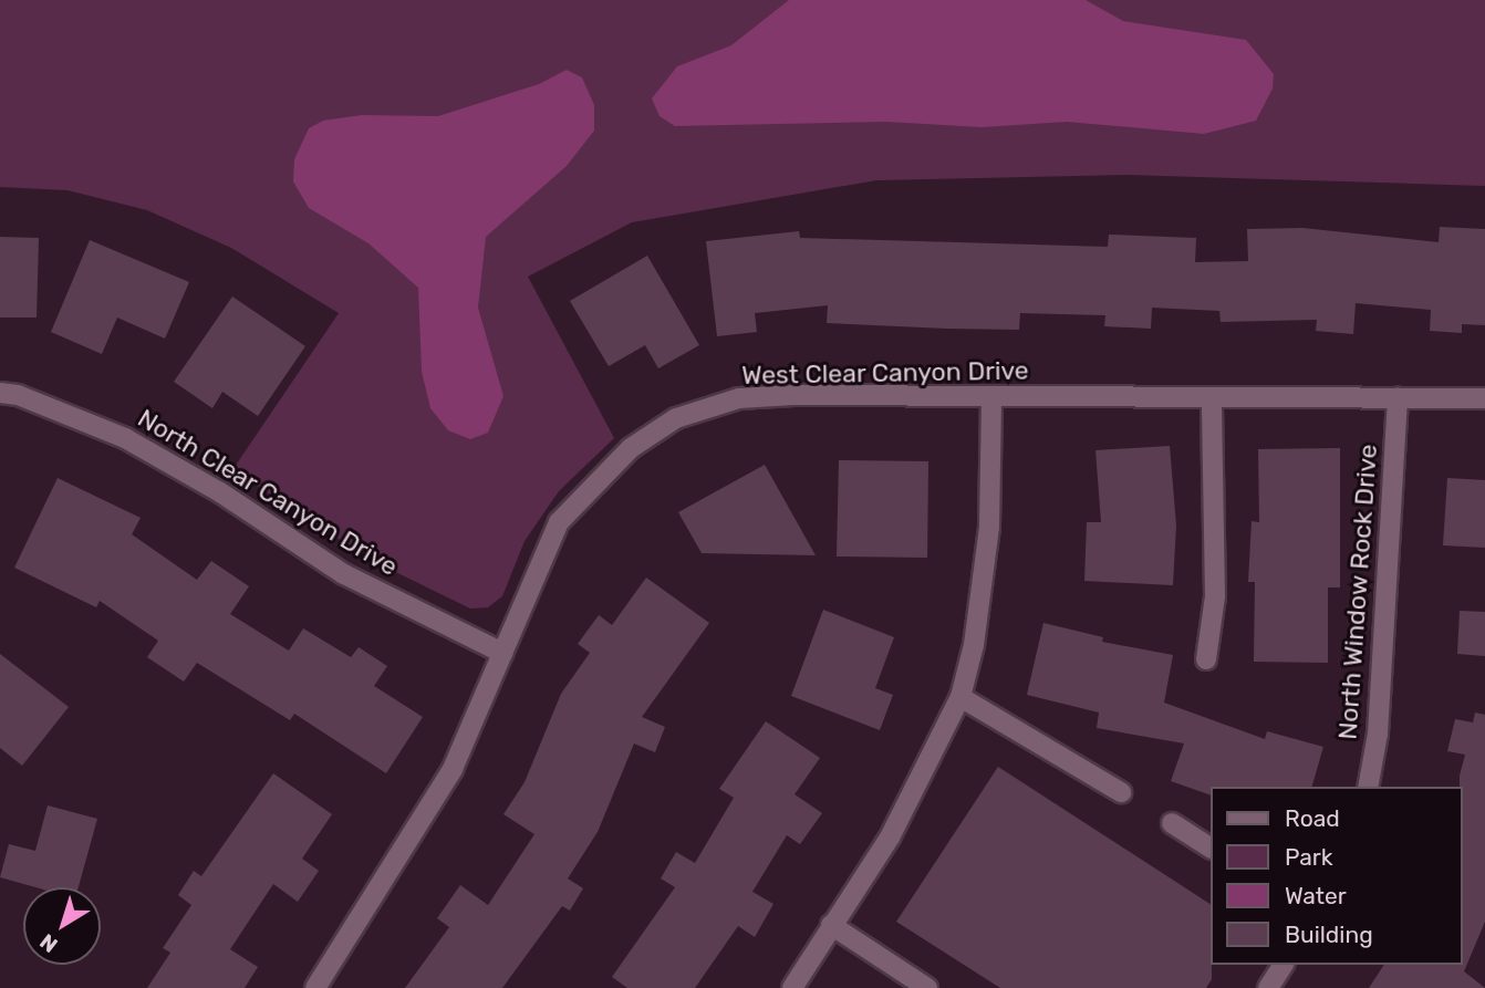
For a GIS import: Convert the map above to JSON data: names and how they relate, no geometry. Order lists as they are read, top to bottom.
{
  "streets": {
    "street": ["West Clear Canyon Drive", "North Clear Canyon Drive", "North Window Rock Drive"]
  },
  "crossings": [
    ["West Clear Canyon Drive", "North Clear Canyon Drive"],
    ["West Clear Canyon Drive", "North Window Rock Drive"]
  ],
  "legend": [
    "Road",
    "Park",
    "Water",
    "Building"
  ],
  "north": "bottom left"
}
